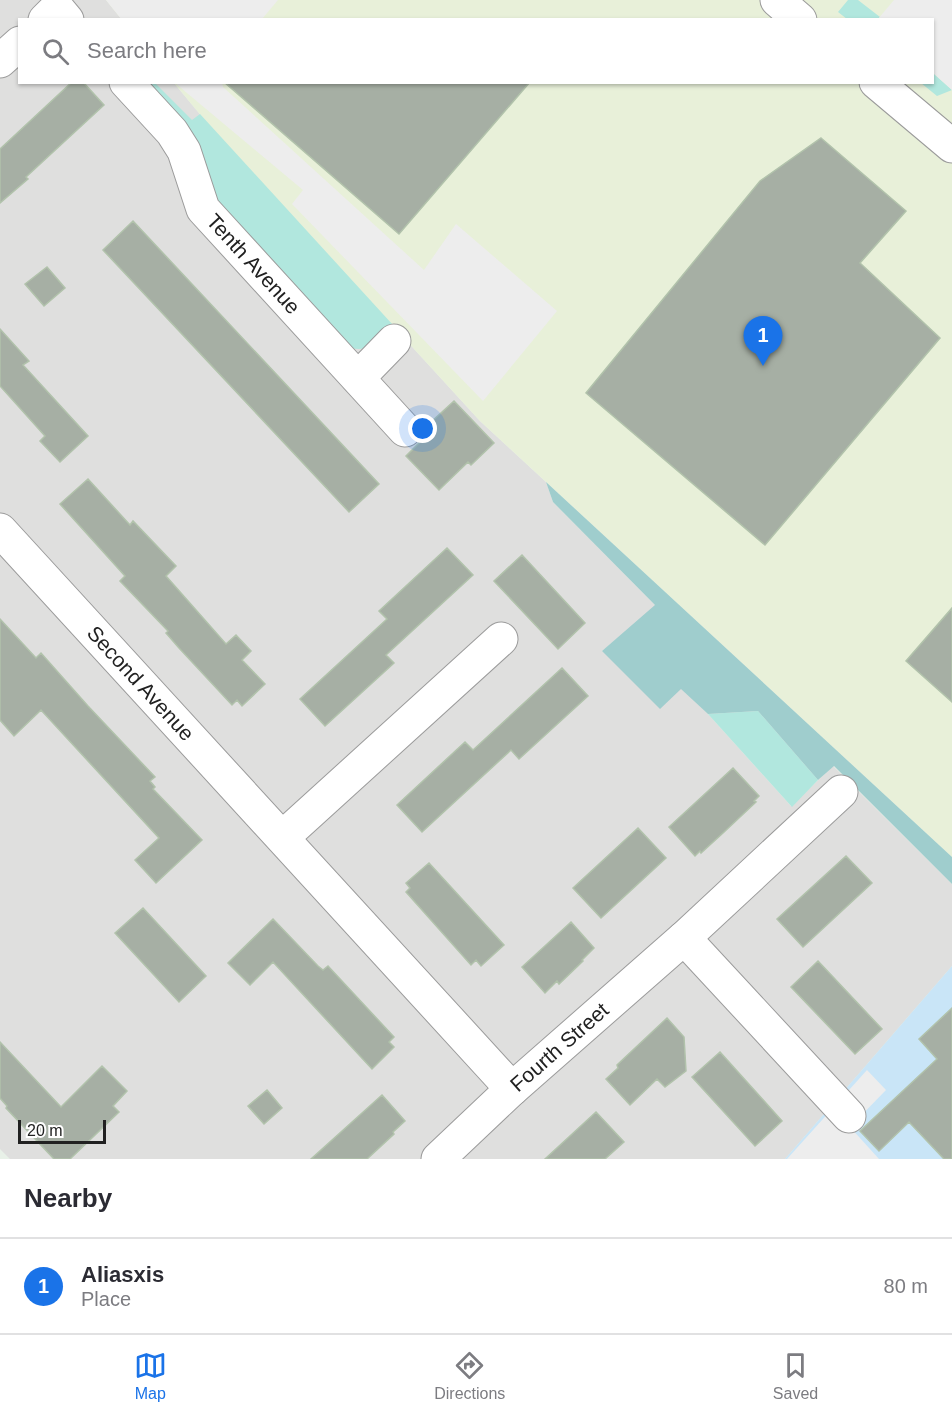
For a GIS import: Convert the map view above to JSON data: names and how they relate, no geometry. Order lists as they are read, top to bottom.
{
  "streets": {
    "street": ["Tenth Avenue", "Second Avenue", "Fourth Street"]
  },
  "crossings": [
    ["Second Avenue", "Fourth Street"]
  ],
  "scale_bar": "20 m",
  "page": {
    "search": "Search here",
    "pins": "1",
    "scale": "20 m",
    "heading": "Nearby",
    "list": [
      {
        "mark": "1",
        "name": "Aliasxis",
        "note": "Place",
        "value": "80 m"
      }
    ],
    "nav": ["Map", "Directions", "Saved"]
  }
}
